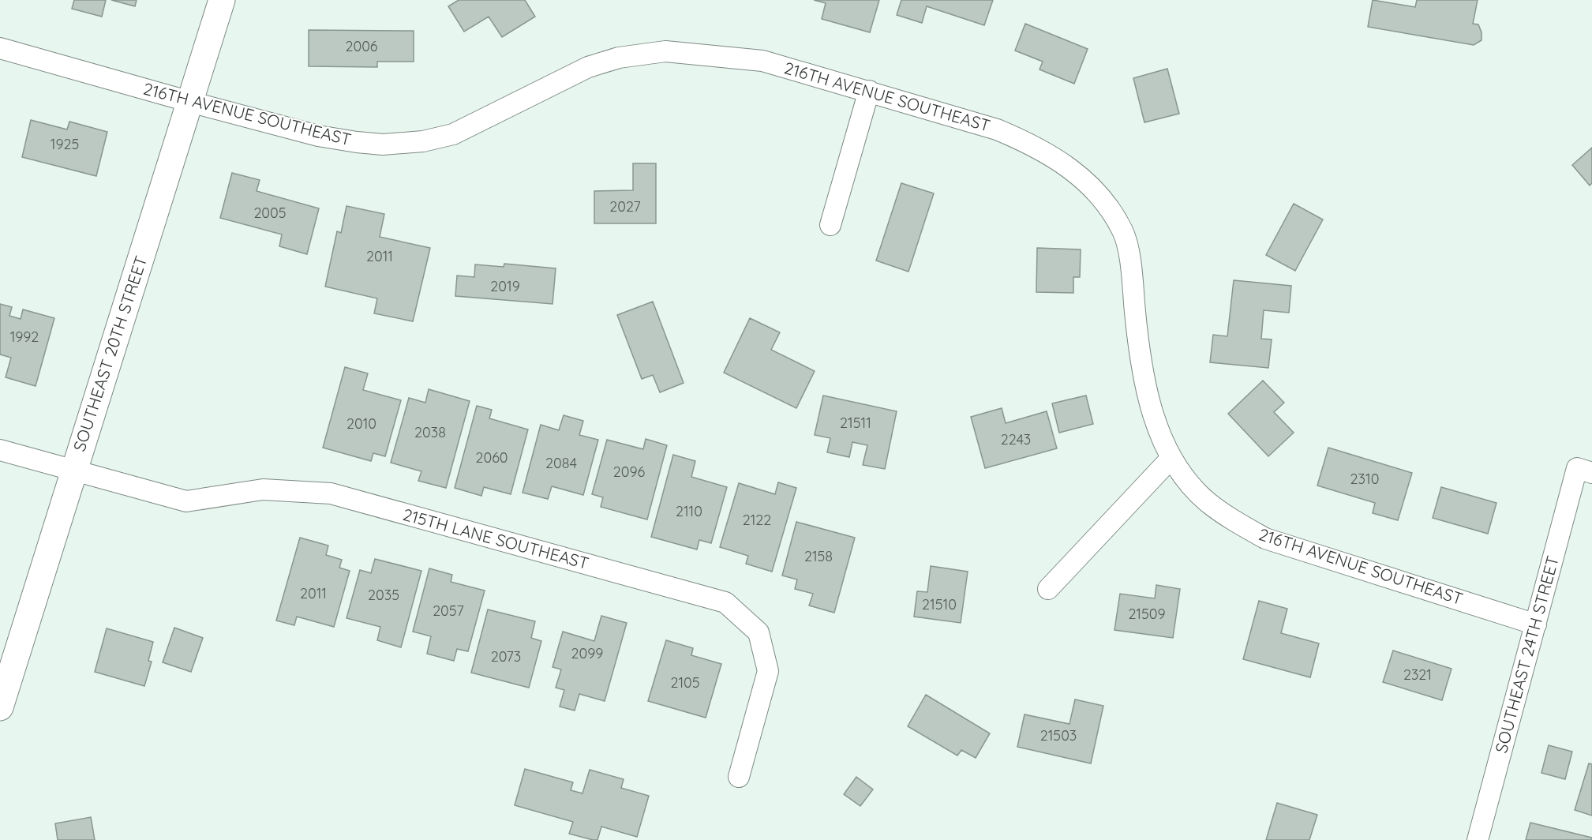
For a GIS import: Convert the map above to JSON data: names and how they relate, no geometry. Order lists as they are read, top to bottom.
{
  "streets": {
    "street": [
      "216TH AVENUE SOUTHEAST",
      "SOUTHEAST 20TH STREET",
      "215TH LANE SOUTHEAST",
      "SOUTHEAST 24TH STREET"
    ]
  },
  "crossings": [
    ["216TH AVENUE SOUTHEAST", "SOUTHEAST 20TH STREET"],
    ["216TH AVENUE SOUTHEAST", "SOUTHEAST 24TH STREET"],
    ["SOUTHEAST 20TH STREET", "215TH LANE SOUTHEAST"]
  ],
  "house_numbers": [
    "2006",
    "1925",
    "2027",
    "2005",
    "2011",
    "2019",
    "1992",
    "21511",
    "2010",
    "2038",
    "2243",
    "2060",
    "2084",
    "2096",
    "2310",
    "2110",
    "2122",
    "2158",
    "2011",
    "2035",
    "21510",
    "2057",
    "21509",
    "2099",
    "2073",
    "2321",
    "2105",
    "21503"
  ]
}
